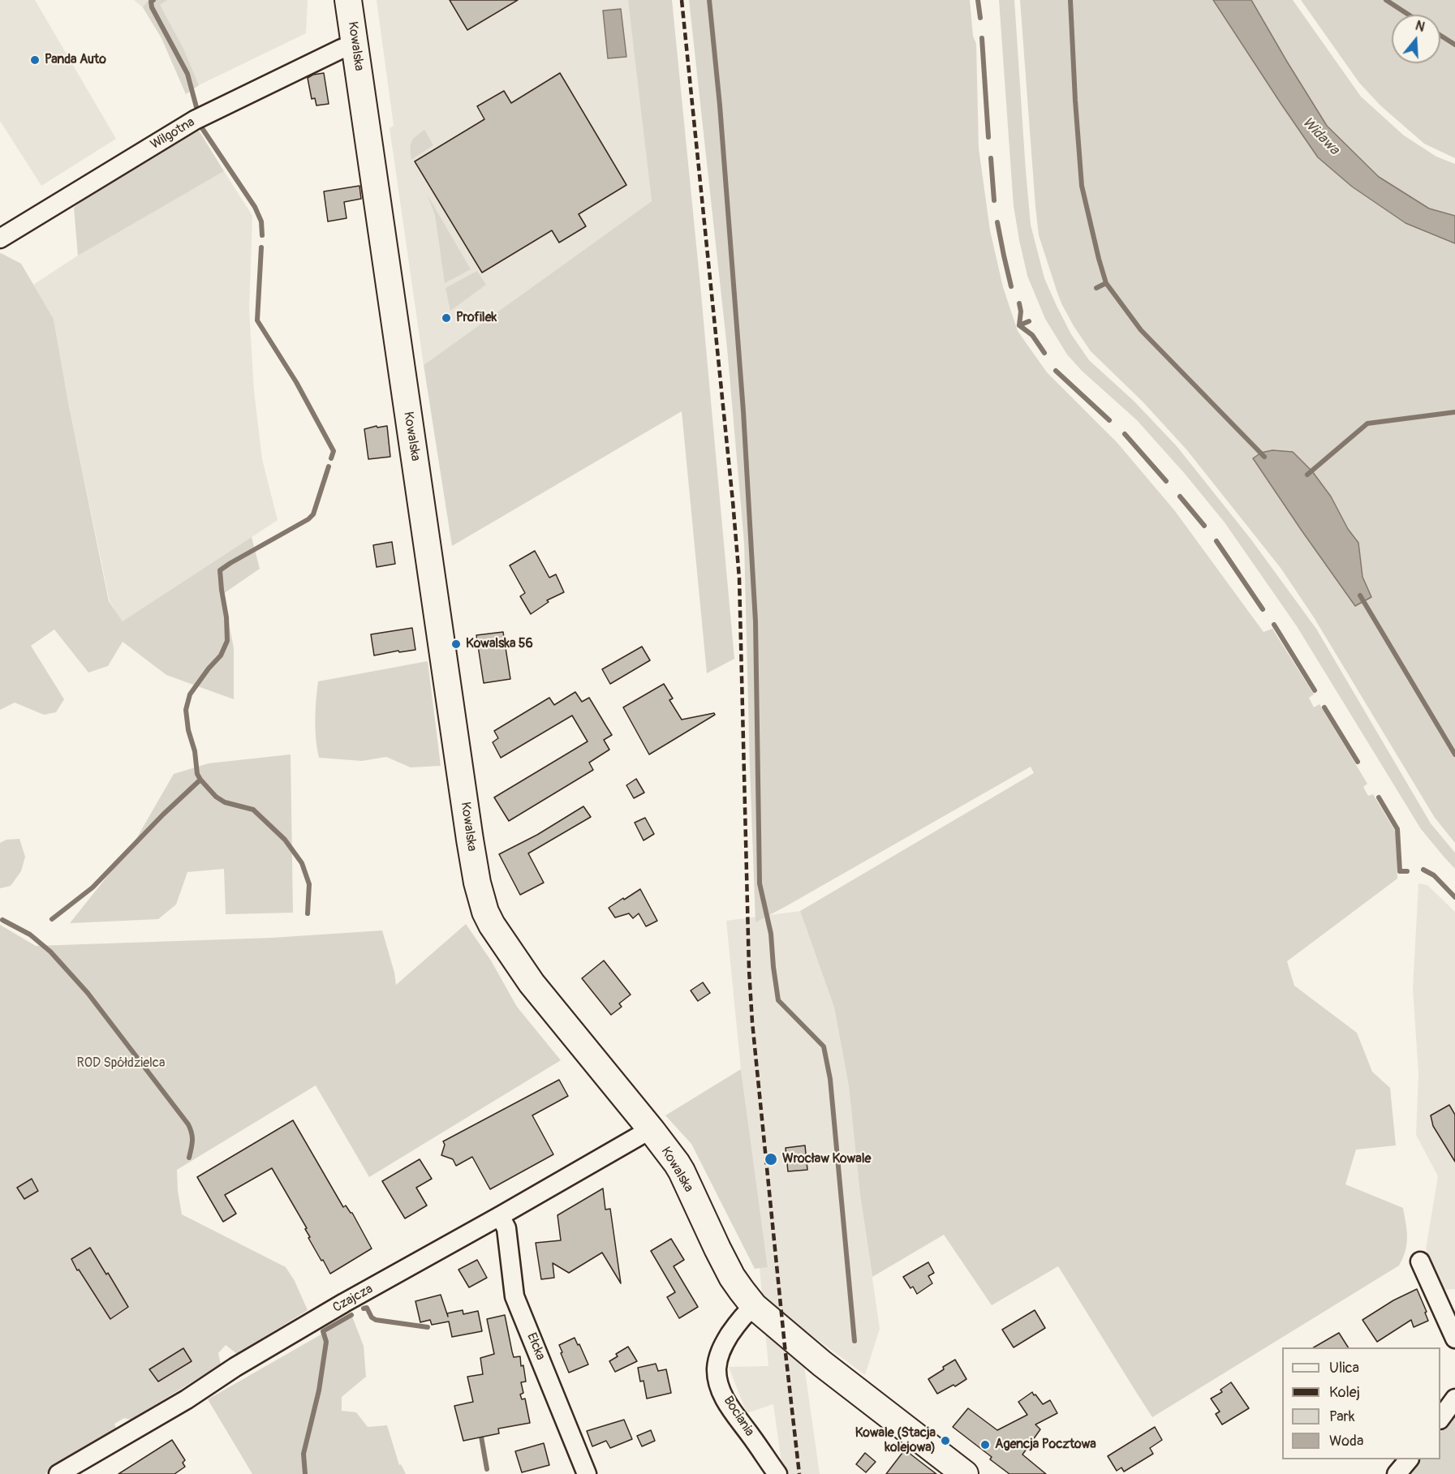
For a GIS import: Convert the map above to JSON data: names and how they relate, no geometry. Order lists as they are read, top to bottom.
{
  "streets": {
    "street": [
      "Kowalska",
      "Wilgotna",
      "Czajcza",
      "Ełcka",
      "Bociania"
    ]
  },
  "crossings": [
    ["Kowalska", "Wilgotna"],
    ["Kowalska", "Czajcza"],
    ["Kowalska", "Bociania"],
    ["Czajcza", "Ełcka"]
  ],
  "water": ["Widawa"],
  "parks": ["ROD Spółdzielca"],
  "places": [
    "Panda Auto",
    "Profilek",
    "Kowalska 56",
    "Wrocław Kowale",
    "Kowale (Stacja kolejowa)",
    "Agencja Pocztowa"
  ],
  "legend": [
    "Ulica",
    "Kolej",
    "Park",
    "Woda"
  ],
  "north": "top"
}
